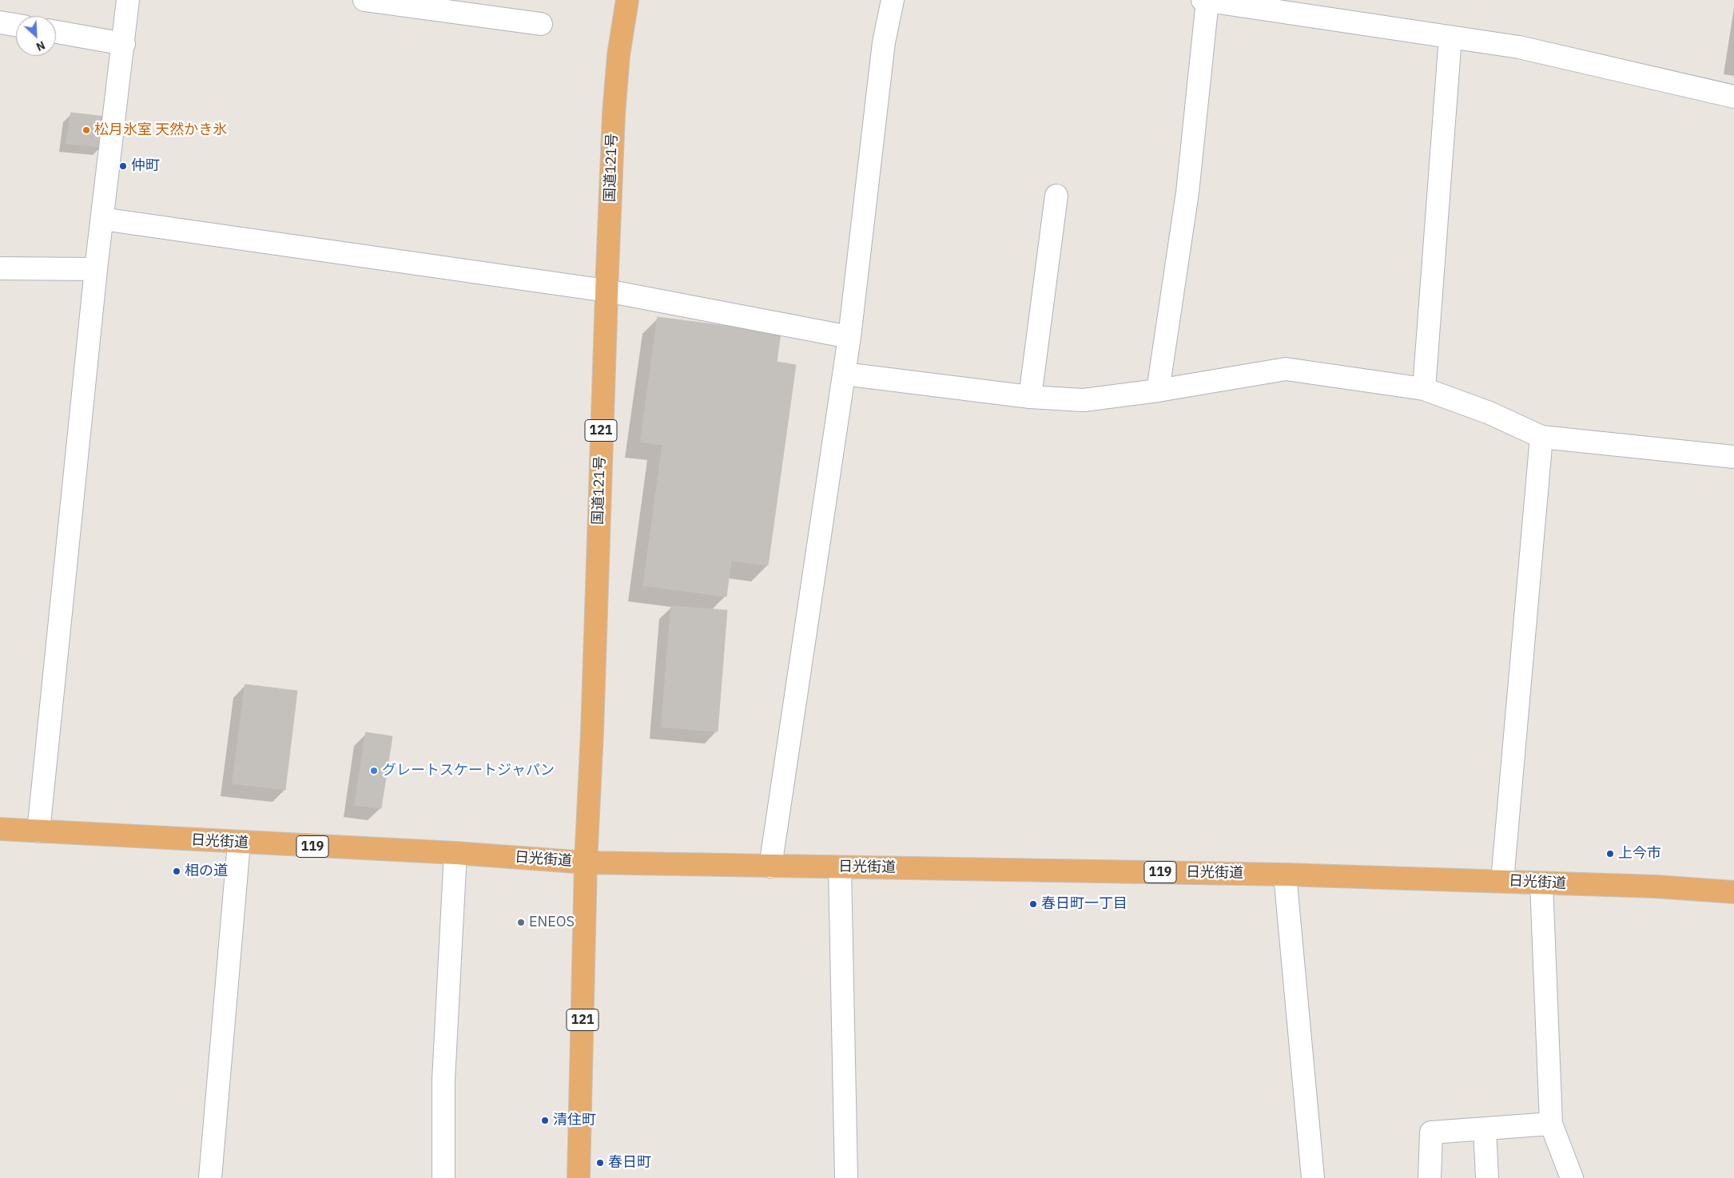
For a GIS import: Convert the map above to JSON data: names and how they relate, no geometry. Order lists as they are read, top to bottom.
{
  "streets": {
    "highway": [
      "国道121号",
      "121",
      "日光街道",
      "119"
    ]
  },
  "crossings": [
    ["国道121号", "121"],
    ["国道121号", "日光街道"],
    ["121", "日光街道"]
  ],
  "places": [
    "松月氷室 天然かき氷",
    "仲町",
    "グレートスケートジャパン",
    "上今市",
    "相の道",
    "春日町一丁目",
    "ENEOS",
    "清住町",
    "春日町"
  ],
  "north": "bottom right"
}
